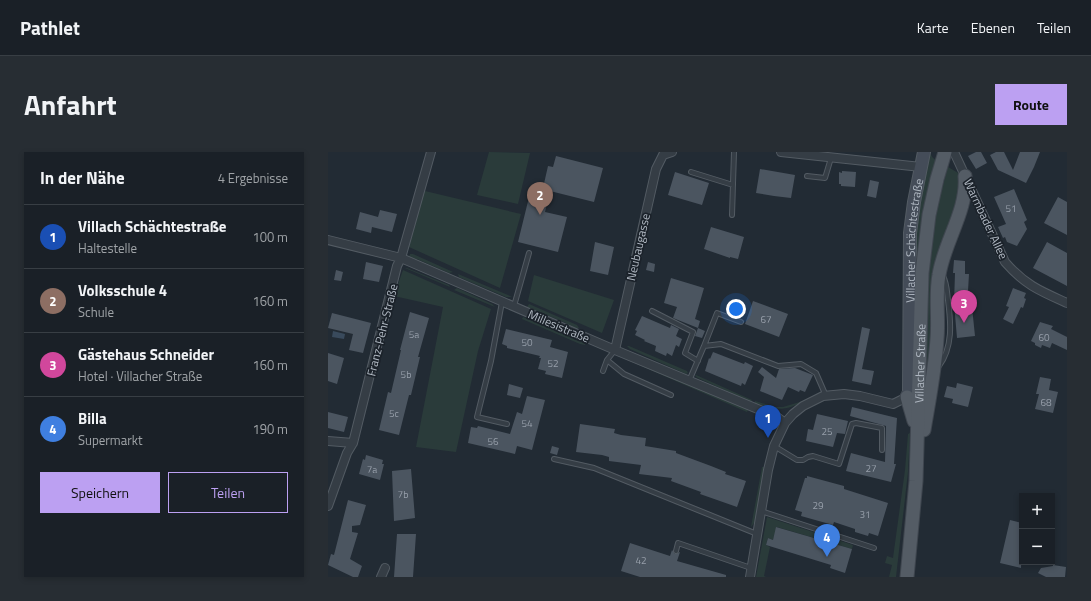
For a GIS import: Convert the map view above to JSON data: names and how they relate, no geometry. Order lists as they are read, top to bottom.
{
  "streets": {
    "main road": ["Villacher Straße"],
    "street": [
      "Warmbader Allee",
      "Villacher Schächtestraße",
      "Neubaugasse",
      "Millesistraße",
      "Franz-Pehr-Straße"
    ]
  },
  "crossings": [
    ["Neubaugasse", "Millesistraße"],
    ["Millesistraße", "Franz-Pehr-Straße"]
  ],
  "house_numbers": [
    "51",
    "67",
    "5a",
    "60",
    "50",
    "52",
    "5b",
    "68",
    "5c",
    "54",
    "25",
    "56",
    "27",
    "7a",
    "7b",
    "29",
    "31",
    "42"
  ],
  "page": {
    "header": "Pathlet",
    "nav": ["Karte", "Ebenen", "Teilen"],
    "title": "Anfahrt",
    "buttons": [
      "Route",
      ["Speichern", "Teilen"]
    ],
    "heading": ["In der Nähe", "4 Ergebnisse"],
    "pins": [
      "2",
      "3",
      "1",
      "4"
    ],
    "list": [
      {
        "mark": "1",
        "name": "Villach Schächtestraße",
        "note": "Haltestelle",
        "value": "100 m"
      },
      {
        "mark": "2",
        "name": "Volksschule 4",
        "note": "Schule",
        "value": "160 m"
      },
      {
        "mark": "3",
        "name": "Gästehaus Schneider",
        "note": "Hotel · Villacher Straße",
        "value": "160 m"
      },
      {
        "mark": "4",
        "name": "Billa",
        "note": "Supermarkt",
        "value": "190 m"
      }
    ],
    "map_buttons": ["+", "−"]
  }
}
